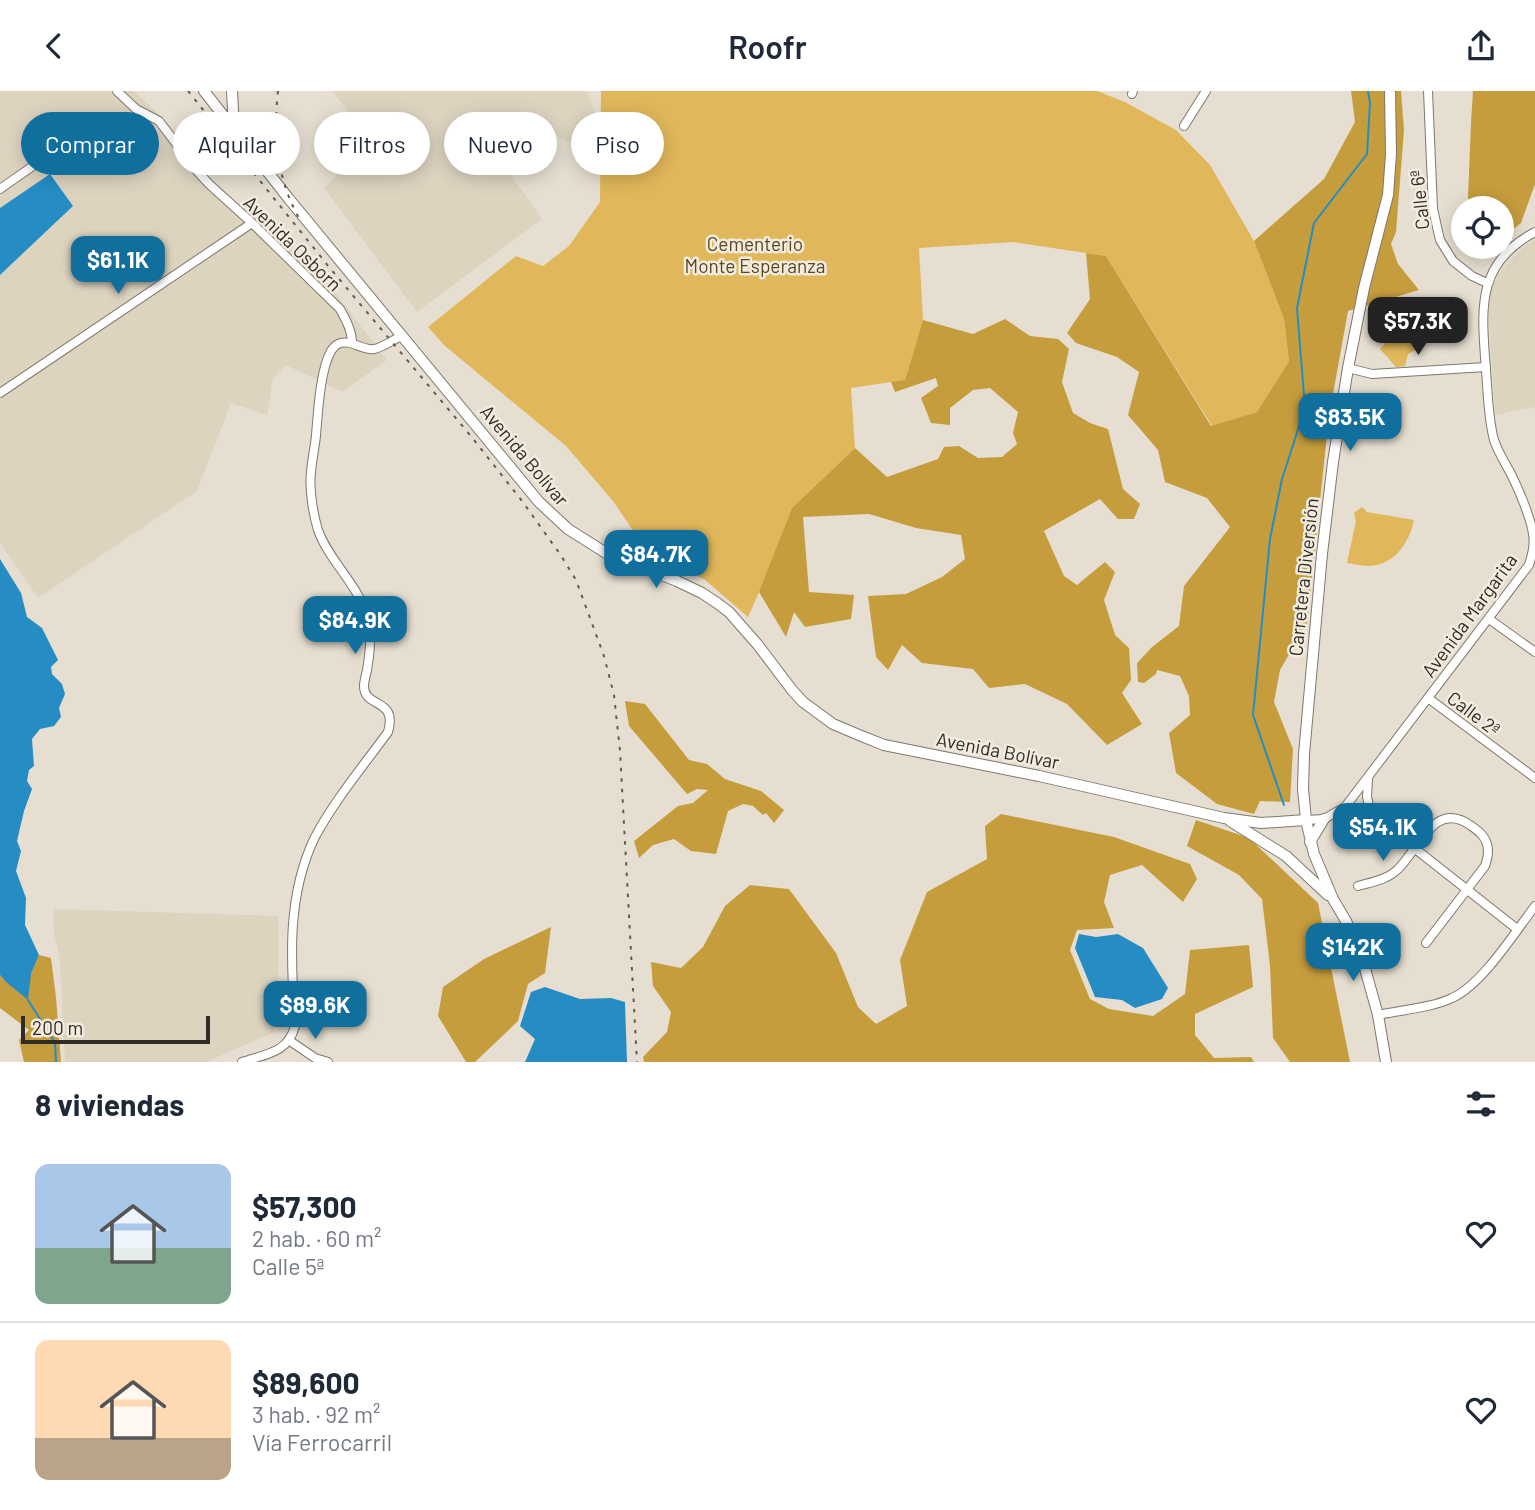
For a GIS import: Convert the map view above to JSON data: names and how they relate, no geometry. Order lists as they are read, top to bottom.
{
  "streets": {
    "main road": ["Avenida Bolívar", "Carretera Diversión"],
    "street": [
      "Calle 6ª",
      "Avenida Osborn",
      "Avenida Margarita",
      "Calle 2ª"
    ]
  },
  "crossings": [
    ["Calle 6ª", "Avenida Margarita"],
    ["Avenida Bolívar", "Carretera Diversión"],
    ["Avenida Bolívar", "Avenida Margarita"],
    ["Carretera Diversión", "Avenida Margarita"],
    ["Avenida Margarita", "Calle 2ª"]
  ],
  "parks": ["Cementerio Monte Esperanza"],
  "scale_bar": "200 m",
  "page": {
    "header": "Roofr",
    "chip": [
      "Comprar",
      "Alquilar",
      "Filtros",
      "Nuevo",
      "Piso"
    ],
    "price": [
      "$61.1K",
      "$57.3K",
      "$83.5K",
      "$84.7K",
      "$84.9K",
      "$54.1K",
      "$142K",
      "$89.6K"
    ],
    "scale": "200 m",
    "heading": "8 viviendas",
    "list": [
      {
        "name": "$57,300",
        "note": "2 hab. · 60 m² · Calle 5ª"
      },
      {
        "name": "$89,600",
        "note": "3 hab. · 92 m² · Vía Ferrocarril"
      }
    ]
  }
}
